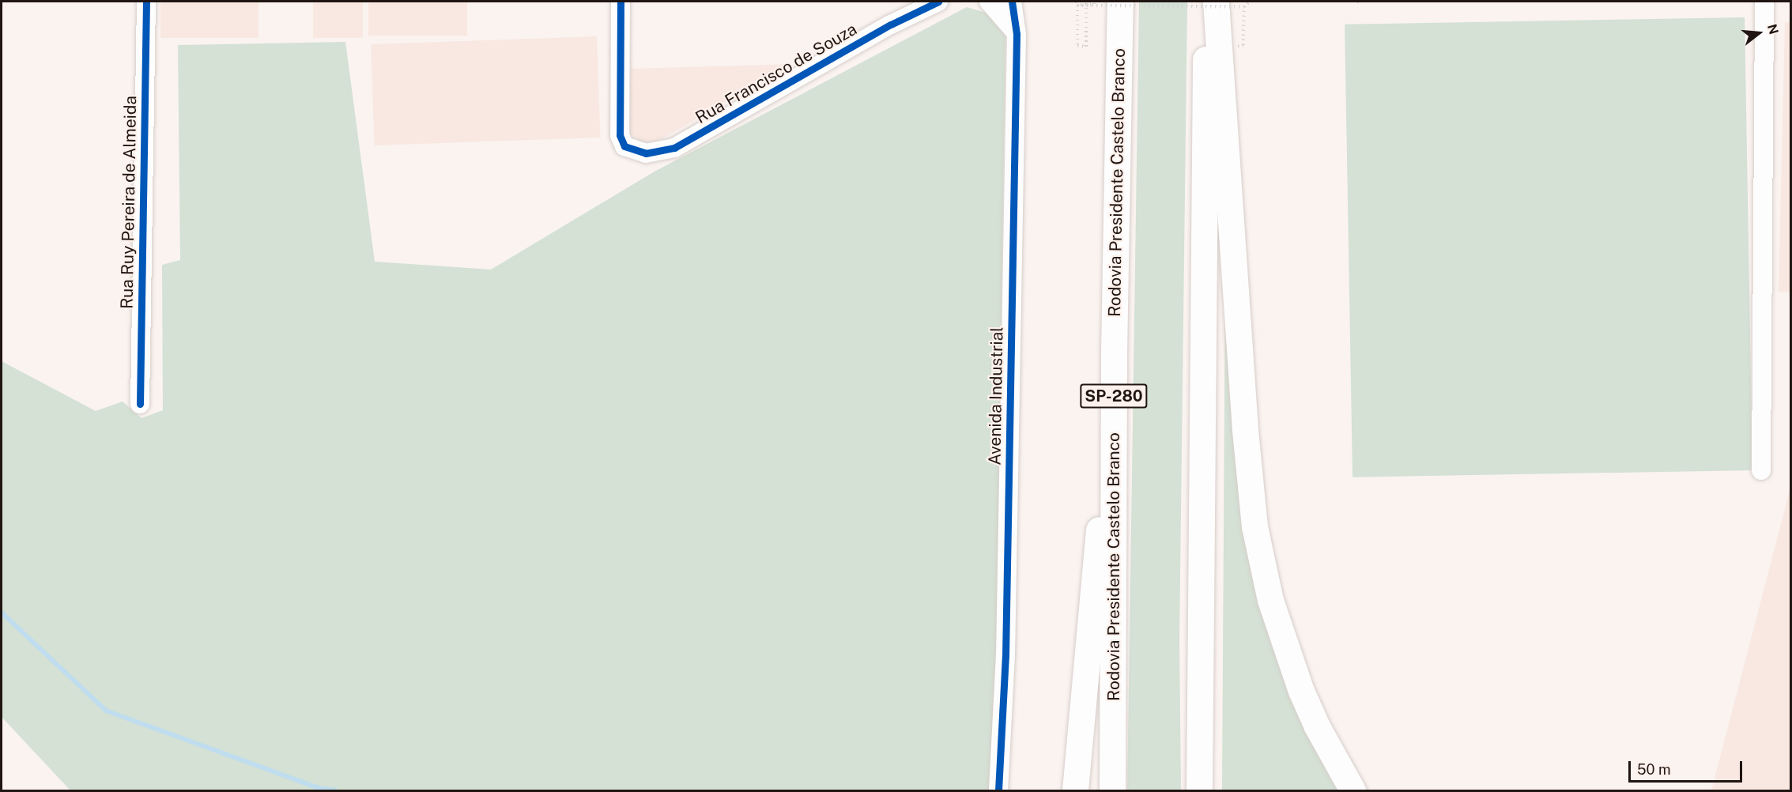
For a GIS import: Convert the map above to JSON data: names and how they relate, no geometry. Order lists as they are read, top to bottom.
{
  "streets": {
    "highway": ["Rodovia Presidente Castelo Branco", "SP-280"],
    "street": ["Rua Francisco de Souza", "Rua Ruy Pereira de Almeida", "Avenida Industrial"]
  },
  "scale_bar": "50 m",
  "north": "right"
}
